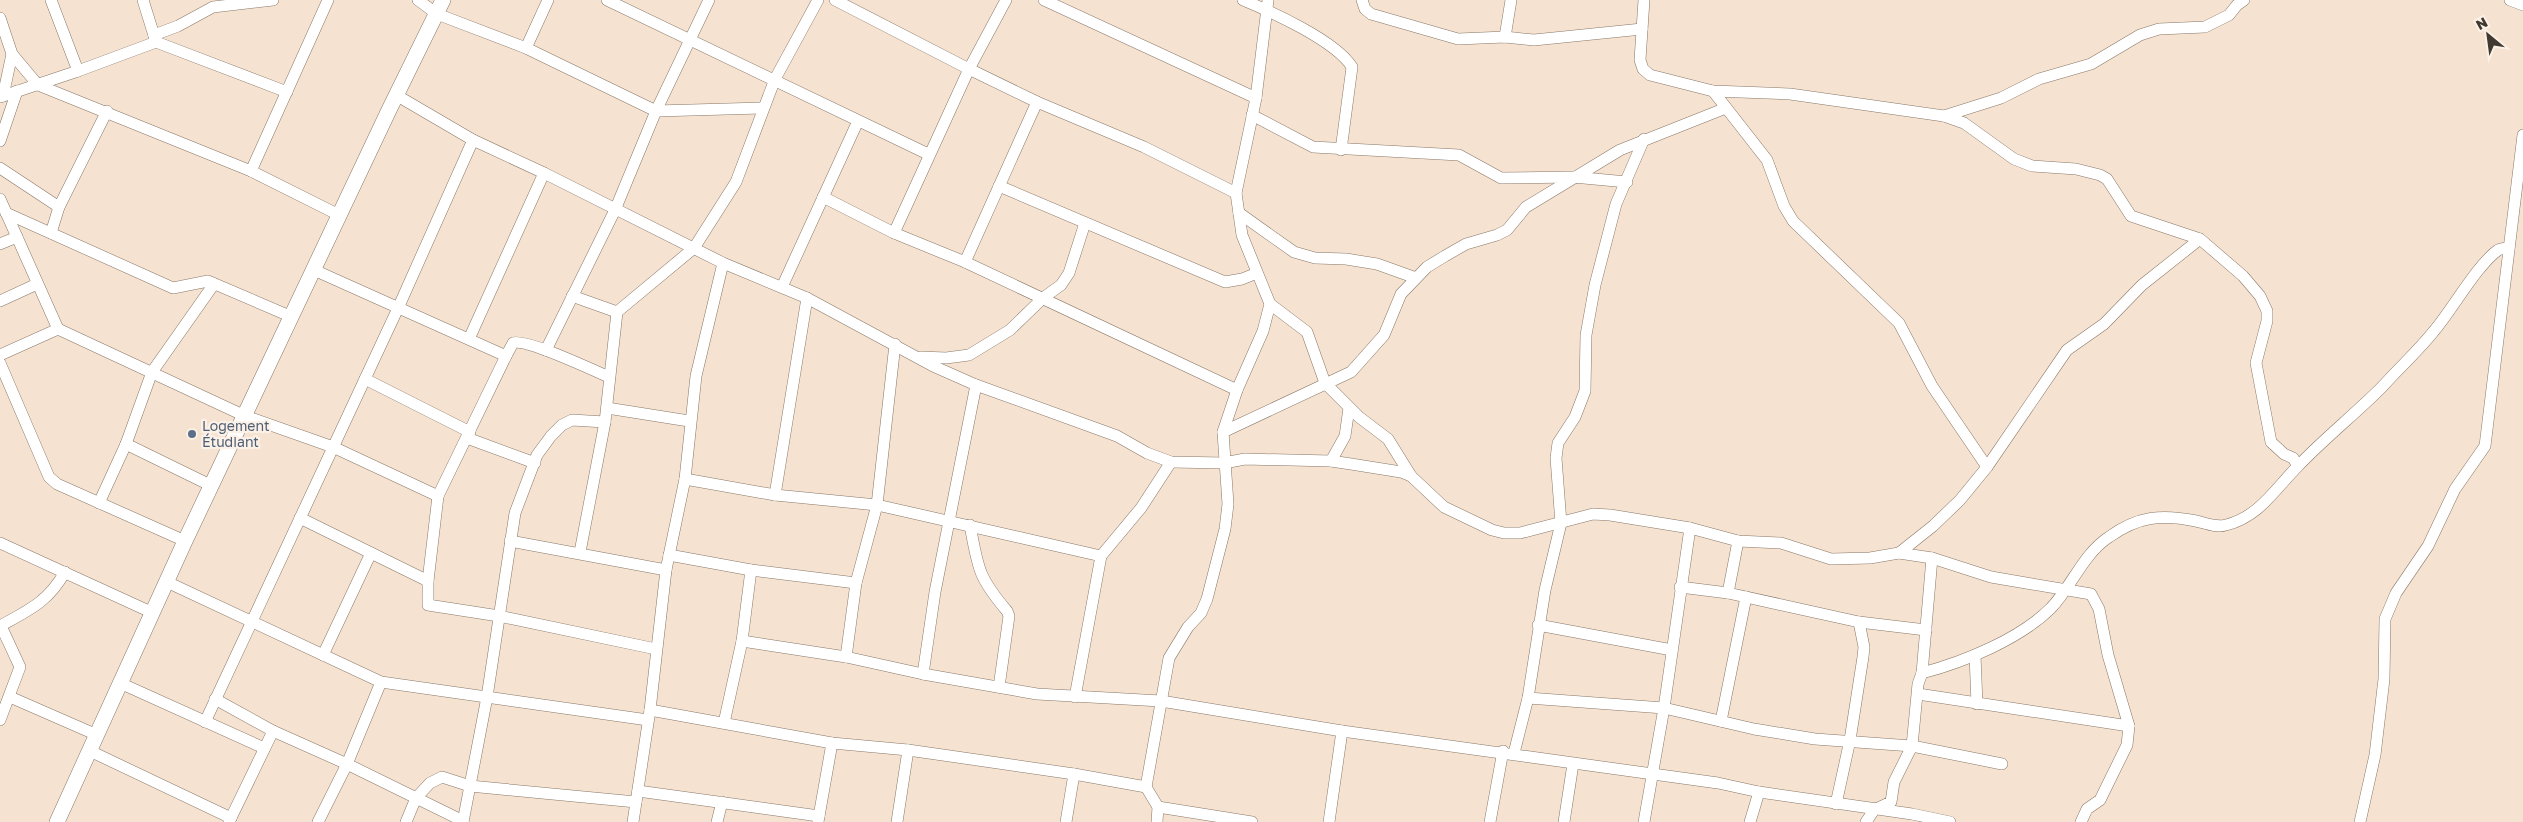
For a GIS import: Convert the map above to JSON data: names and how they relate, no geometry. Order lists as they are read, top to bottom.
{
  "places": ["Logement Étudiant"],
  "north": "top left"
}
